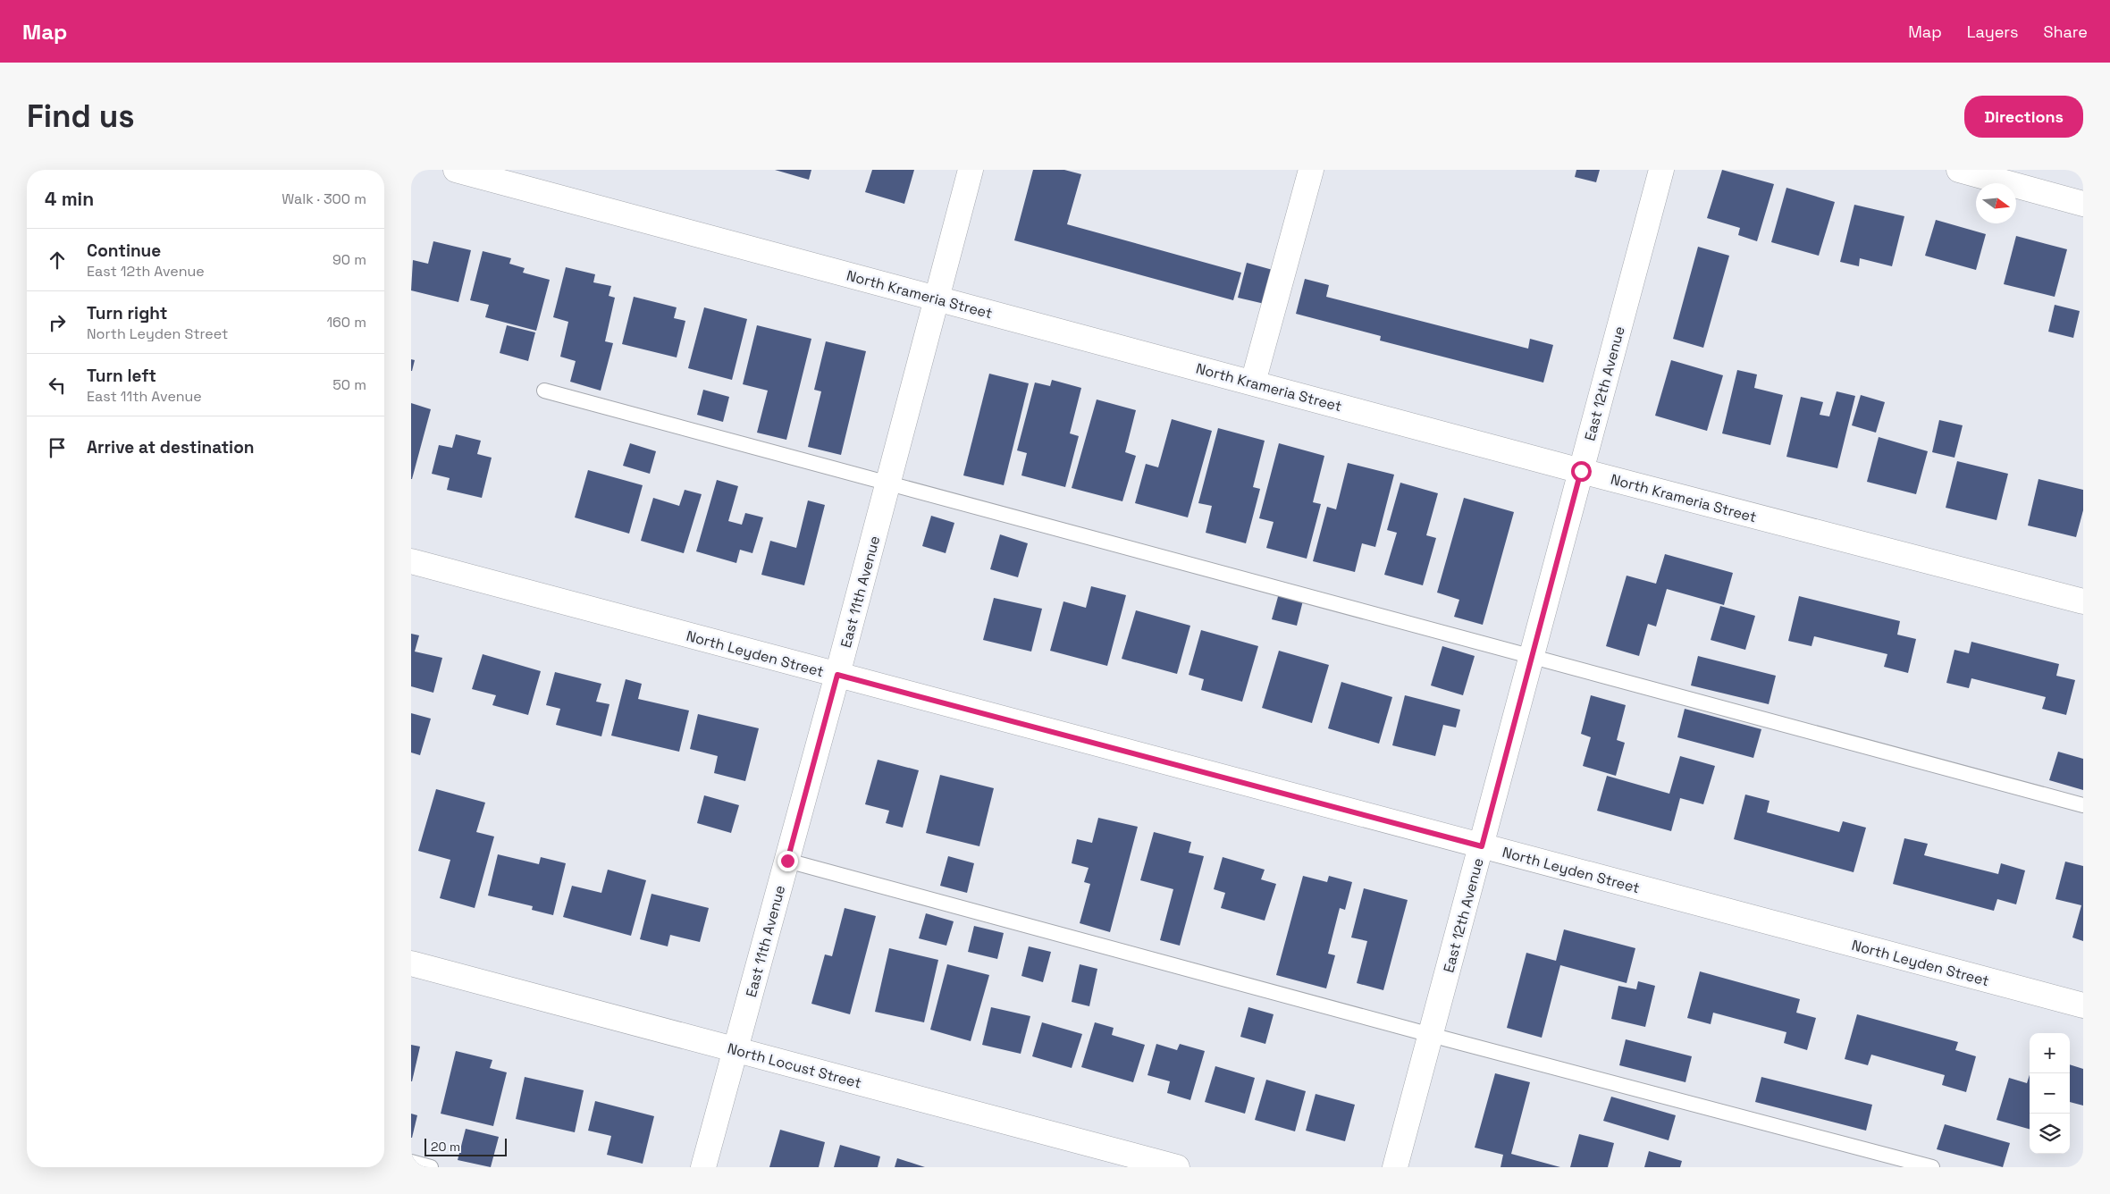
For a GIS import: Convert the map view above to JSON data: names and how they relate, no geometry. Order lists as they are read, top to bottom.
{
  "streets": {
    "street": [
      "North Krameria Street",
      "East 12th Avenue",
      "East 11th Avenue",
      "North Leyden Street",
      "North Locust Street"
    ]
  },
  "crossings": [
    ["North Krameria Street", "East 12th Avenue"],
    ["North Krameria Street", "East 11th Avenue"],
    ["East 12th Avenue", "North Leyden Street"],
    ["East 11th Avenue", "North Leyden Street"],
    ["East 11th Avenue", "North Locust Street"]
  ],
  "scale_bar": "20 m",
  "north": "right",
  "page": {
    "header": "Map",
    "nav": ["Map", "Layers", "Share"],
    "buttons": "Directions",
    "title": "Find us",
    "heading": ["4 min", "Walk · 300 m"],
    "list": [
      ["Continue", "East 12th Avenue", "90 m"],
      ["Turn right", "North Leyden Street", "160 m"],
      ["Turn left", "East 11th Avenue", "50 m"],
      "Arrive at destination"
    ],
    "map_buttons": ["+", "−"],
    "scale": "20 m"
  }
}
